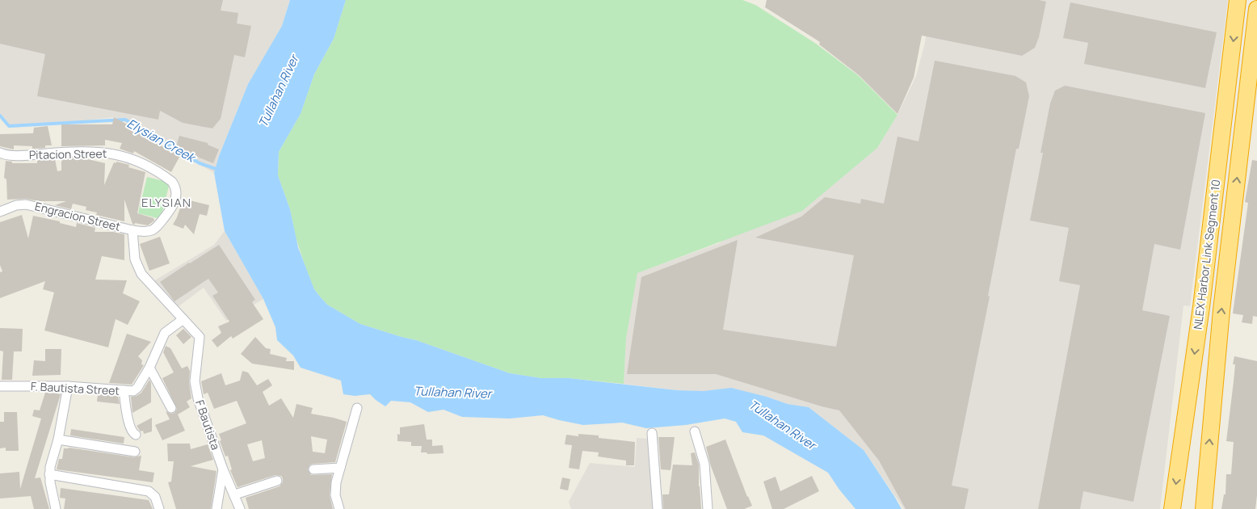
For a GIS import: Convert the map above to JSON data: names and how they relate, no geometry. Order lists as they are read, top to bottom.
{
  "streets": {
    "highway": ["NLEX Harbor Link Segment 10"],
    "street": [
      "Pitacion Street",
      "Engracion Street",
      "F. Bautista Street",
      "F Bautista"
    ]
  },
  "crossings": [
    ["Pitacion Street", "Engracion Street"],
    ["F. Bautista Street", "F Bautista"]
  ],
  "districts": ["ELYSIAN"],
  "water": ["Tullahan River", "Elysian Creek"]
}
